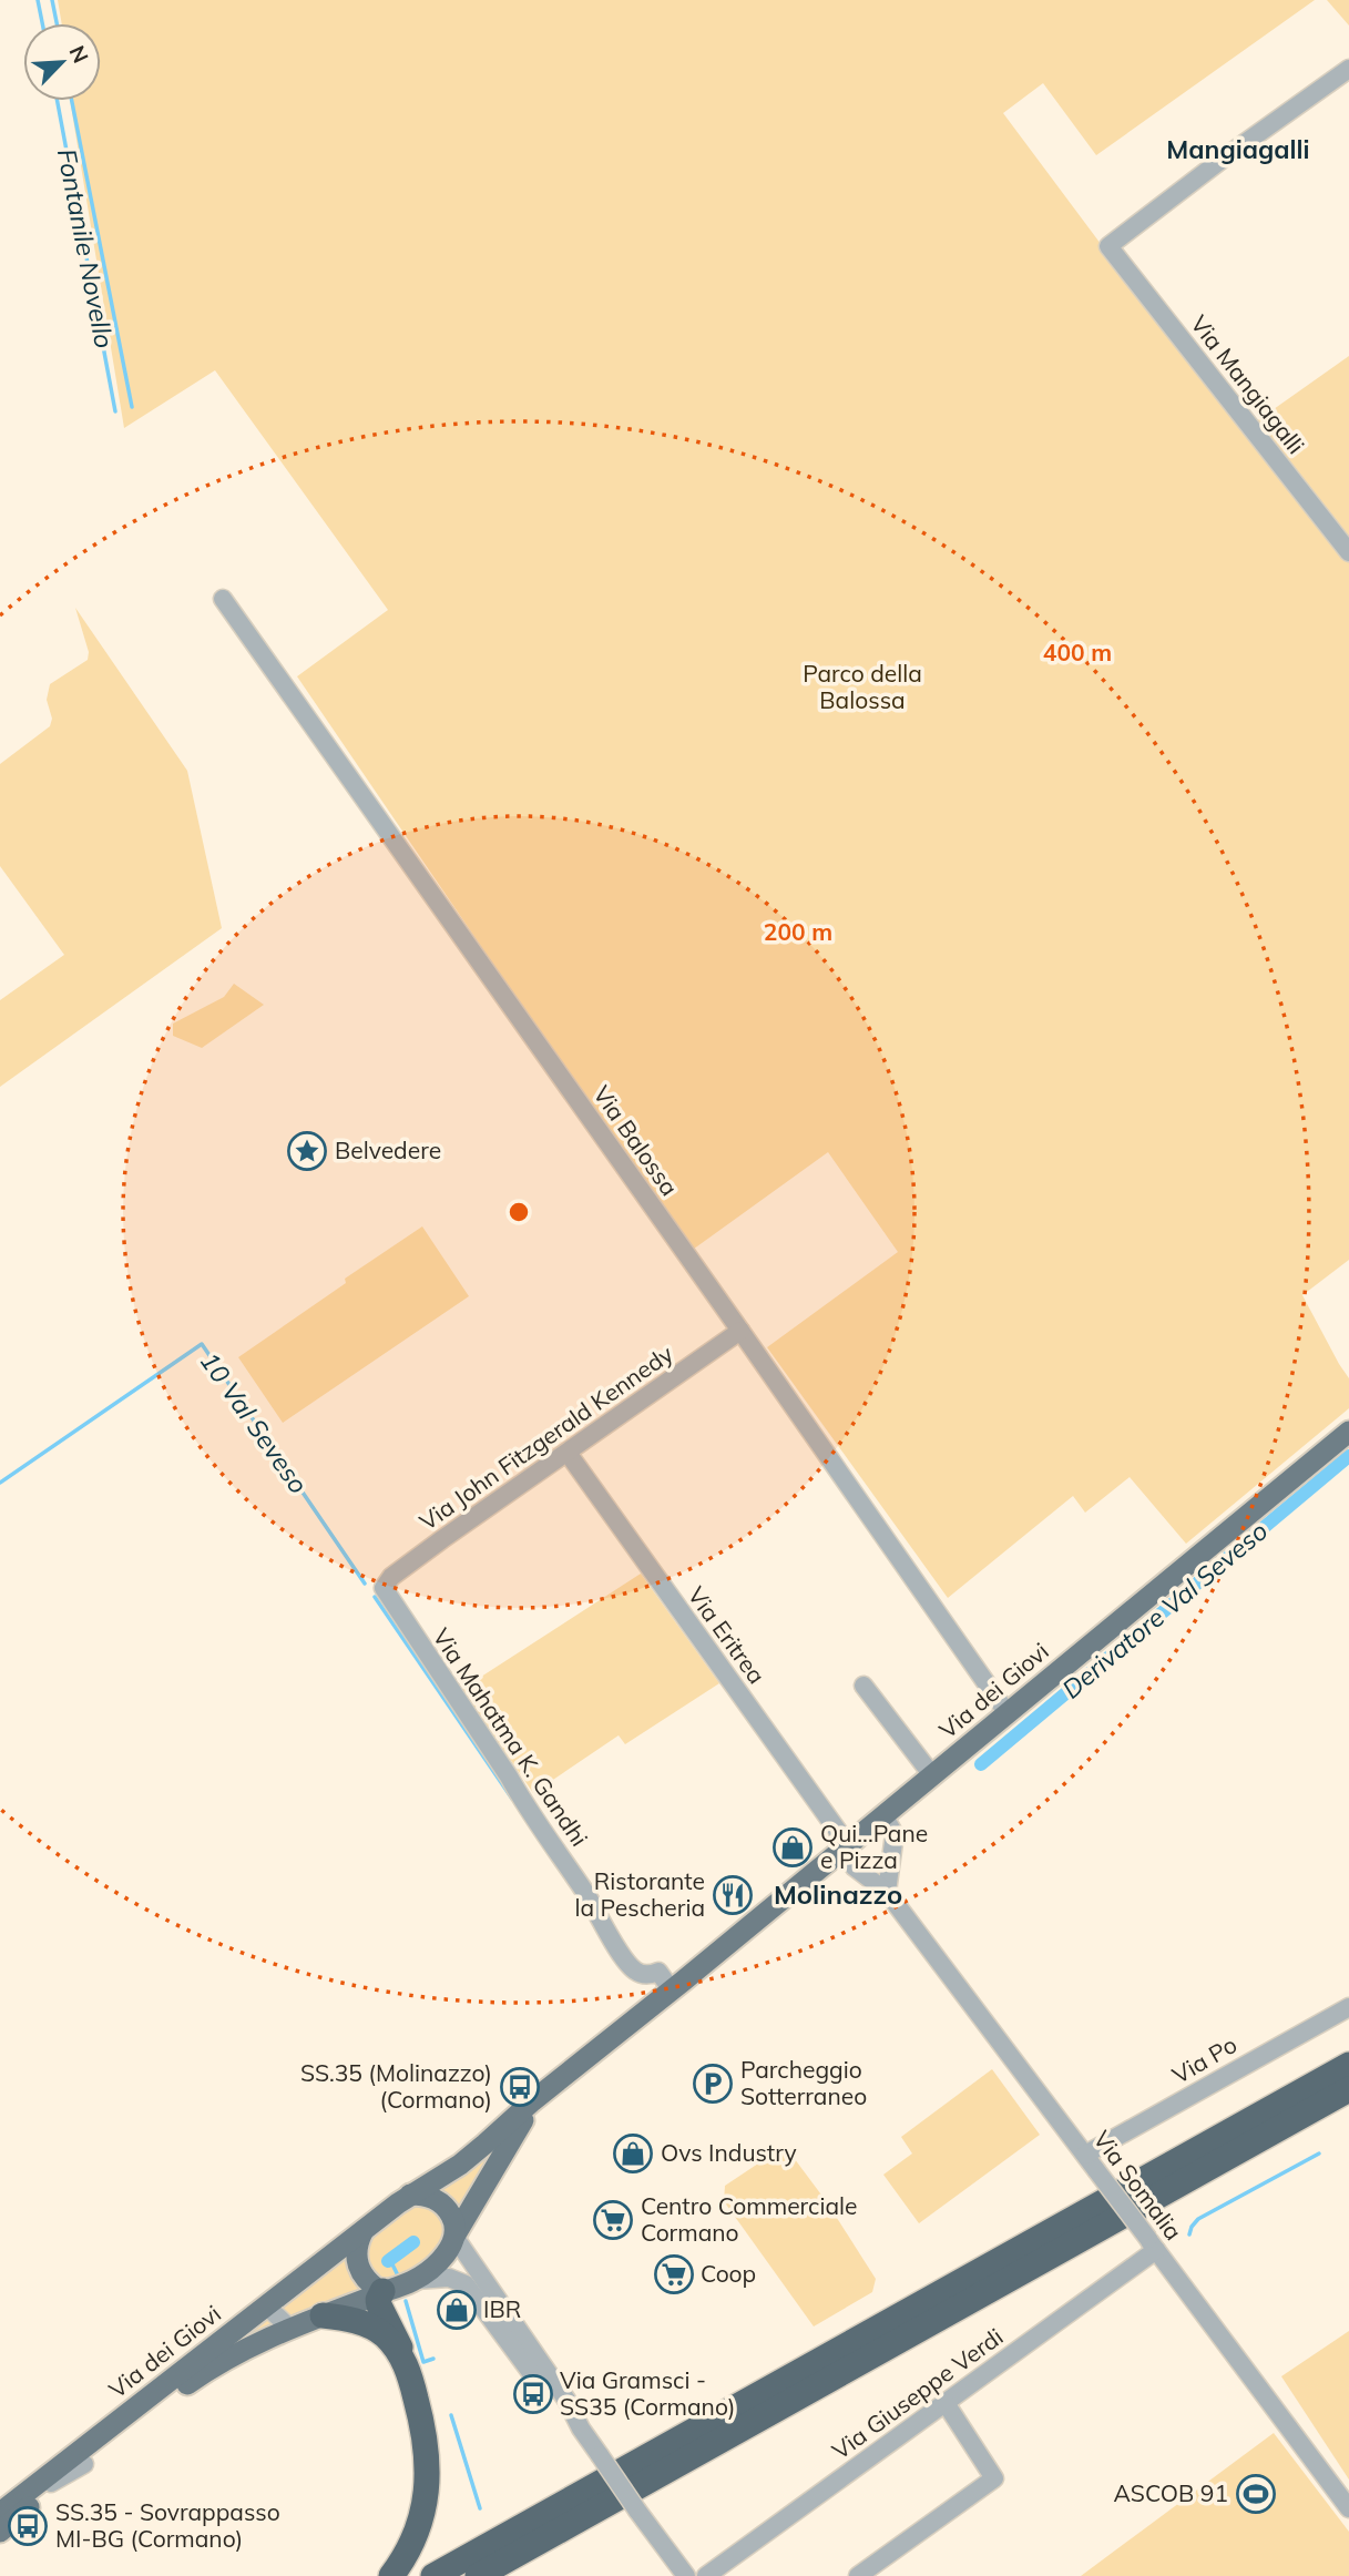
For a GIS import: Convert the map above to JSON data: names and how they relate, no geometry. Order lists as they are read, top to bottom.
{
  "streets": {
    "main road": ["Via dei Giovi"],
    "street": [
      "Via Mangiagalli",
      "Via Balossa",
      "Via John Fitzgerald Kennedy",
      "Via Eritrea",
      "Via Mahatma K. Gandhi",
      "Via Po",
      "Via Somalia",
      "Via Giuseppe Verdi"
    ]
  },
  "crossings": [
    ["Via Balossa", "Via John Fitzgerald Kennedy"],
    ["Via Balossa", "Via dei Giovi"],
    ["Via John Fitzgerald Kennedy", "Via Eritrea"],
    ["Via John Fitzgerald Kennedy", "Via Mahatma K. Gandhi"],
    ["Via Eritrea", "Via dei Giovi"],
    ["Via Eritrea", "Via Somalia"],
    ["Via dei Giovi", "Via Mahatma K. Gandhi"],
    ["Via dei Giovi", "Via Somalia"],
    ["Via Po", "Via Somalia"],
    ["Via Somalia", "Via Giuseppe Verdi"]
  ],
  "districts": ["Mangiagalli", "Molinazzo"],
  "water": ["Fontanile Novello", "10 Val Seveso", "Derivatore Val Seveso"],
  "parks": ["Parco della Balossa"],
  "places": {
    "place": ["Belvedere"],
    "shop": ["Qui...Pane e Pizza", "Ovs Industry", "IBR"],
    "restaurant": ["Ristorante la Pescheria"],
    "parking": ["Parcheggio Sotterraneo"],
    "bus stop": ["SS.35 (Molinazzo) (Cormano)", "Via Gramsci - SS35 (Cormano)", "SS.35 - Sovrappasso MI-BG (Cormano)"],
    "supermarket": ["Centro Commerciale Cormano", "Coop"],
    "sports": ["ASCOB 91"]
  },
  "north": "top right",
  "rings": ["400 m", "200 m"]
}
